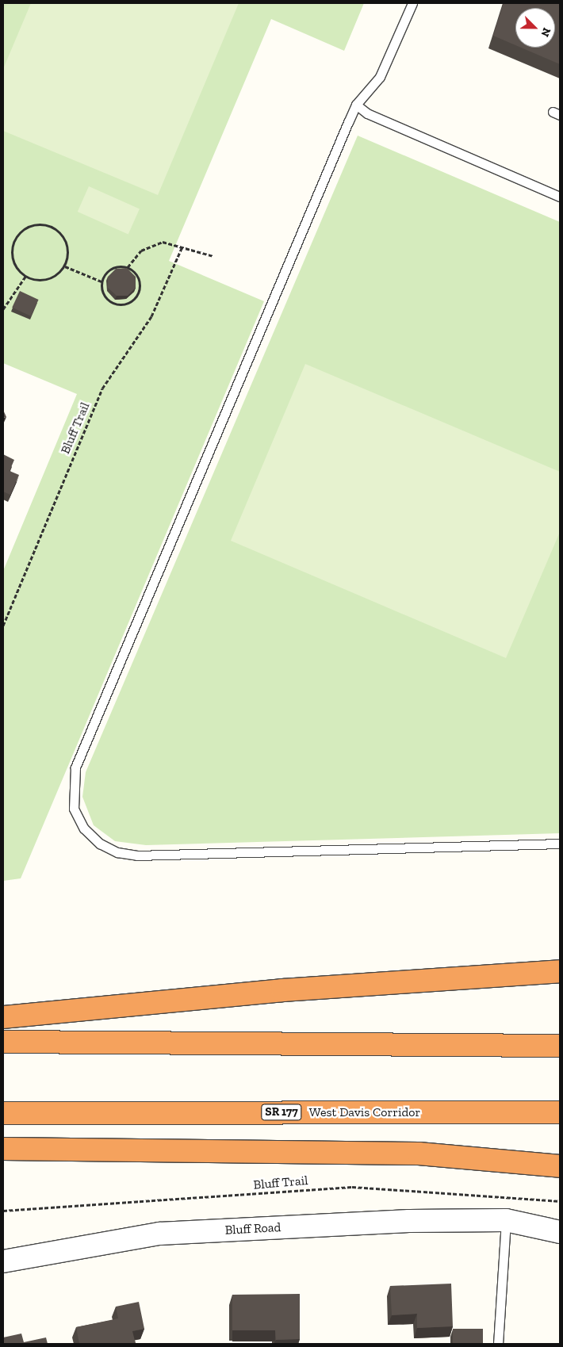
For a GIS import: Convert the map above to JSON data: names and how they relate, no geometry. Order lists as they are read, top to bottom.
{
  "streets": {
    "highway": ["SR 177", "West Davis Corridor"],
    "street": ["Bluff Road"],
    "path": ["Bluff Trail"]
  },
  "north": "bottom right"
}
